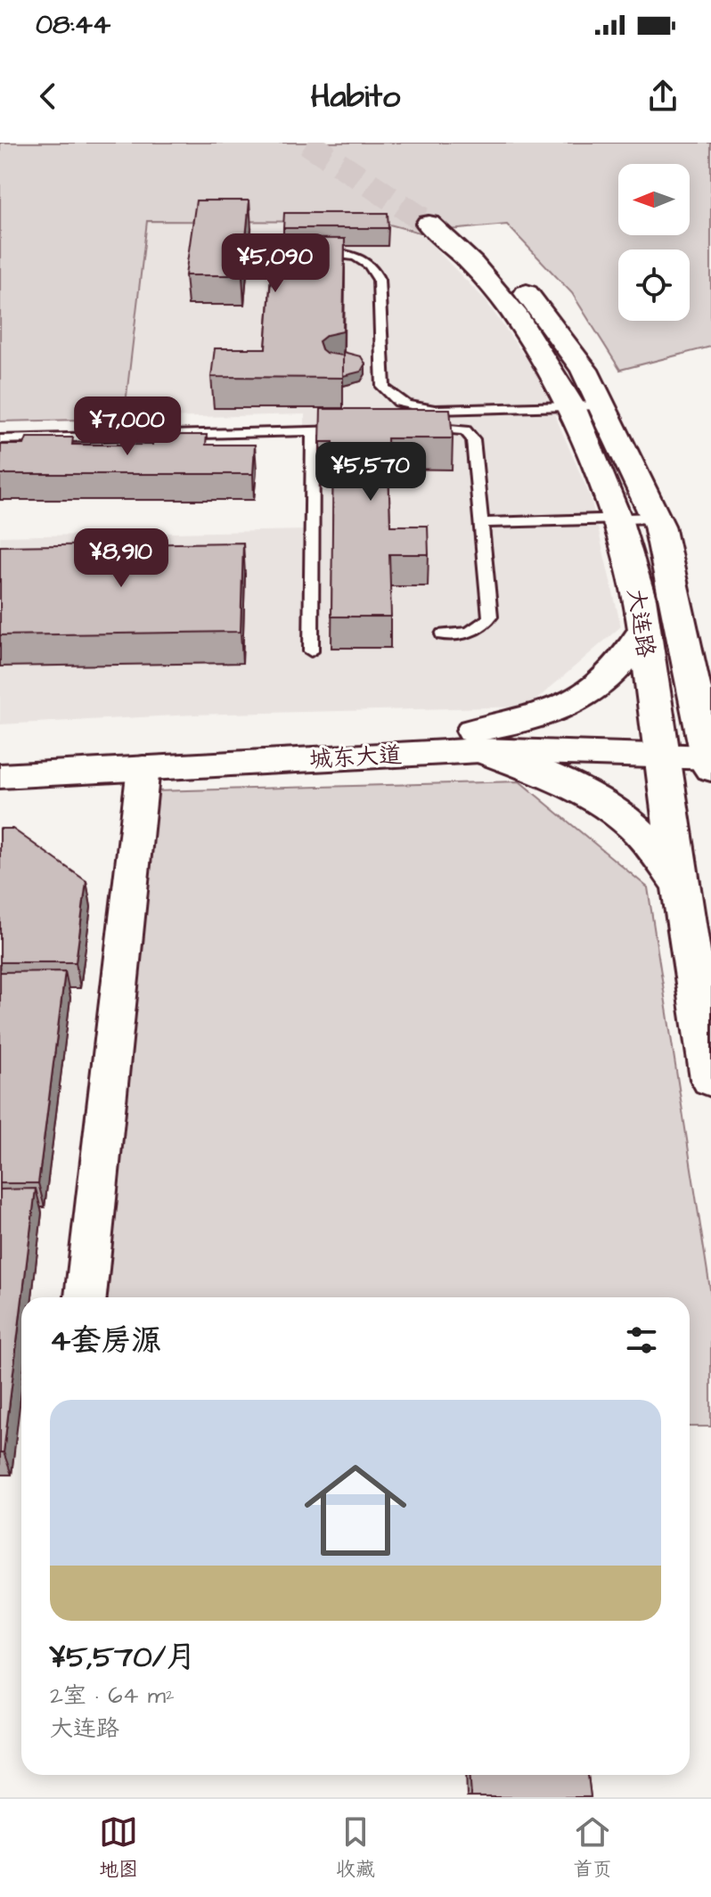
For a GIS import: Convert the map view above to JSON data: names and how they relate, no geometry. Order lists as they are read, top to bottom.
{
  "streets": {
    "main road": ["大连路", "城东大道"]
  },
  "crossings": [
    ["大连路", "城东大道"]
  ],
  "north": "left",
  "page": {
    "status": "08:44",
    "header": "Habito",
    "price": [
      "¥5,090",
      "¥7,000",
      "¥5,570",
      "¥8,910"
    ],
    "heading": "4套房源",
    "list": [
      {
        "name": "¥5,570/月",
        "note": "2室 · 64 m² · 大连路"
      }
    ],
    "tabs": ["地图", "收藏", "首页"]
  }
}
